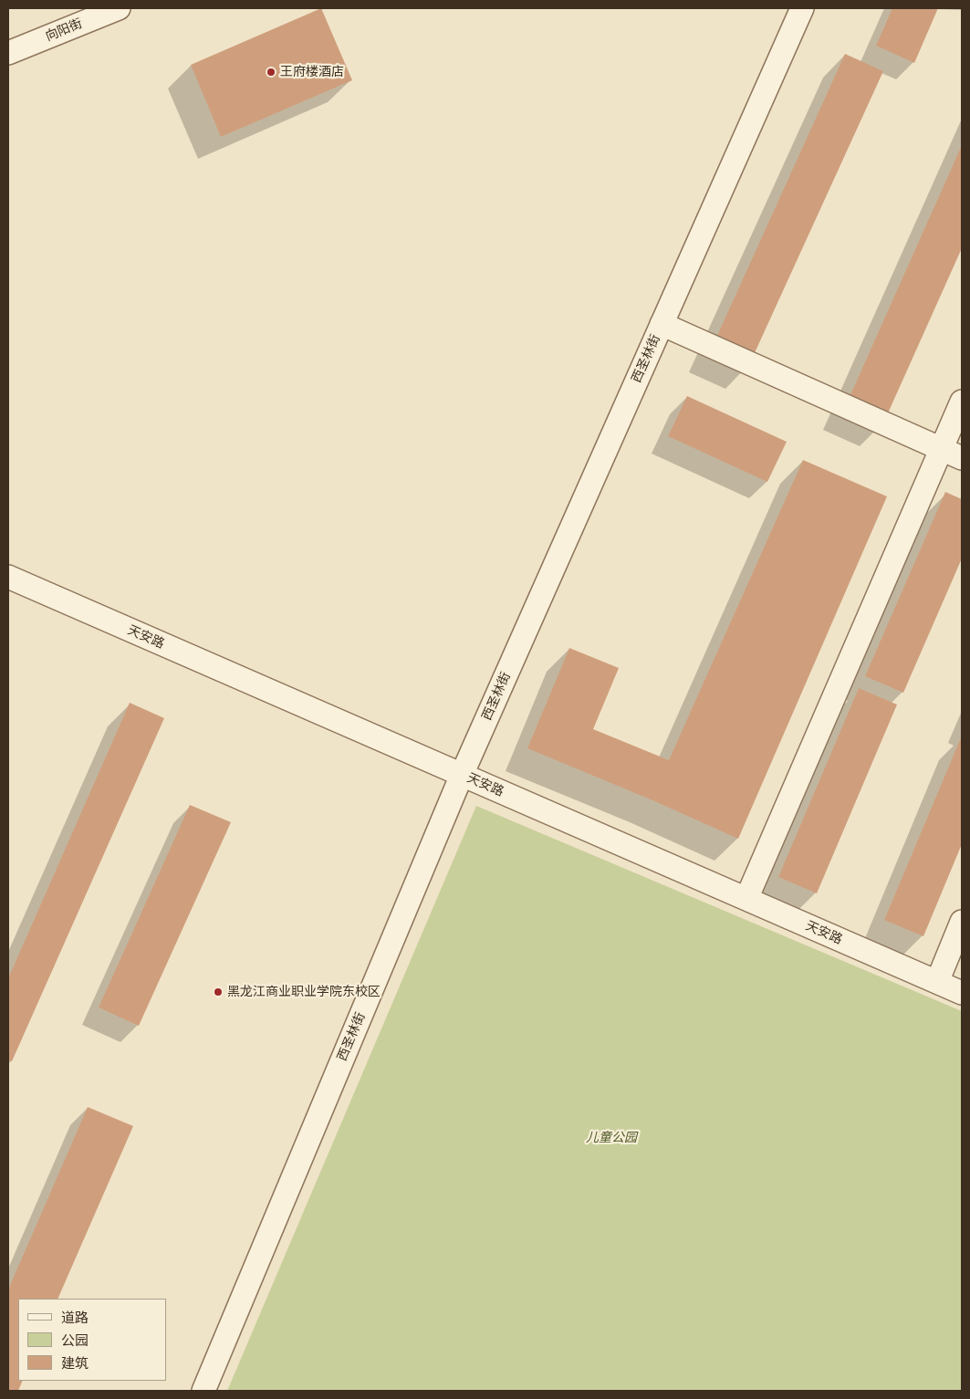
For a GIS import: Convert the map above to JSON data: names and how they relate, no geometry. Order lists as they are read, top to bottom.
{
  "streets": {
    "street": ["向阳街", "西圣林街", "天安路"]
  },
  "crossings": [
    ["西圣林街", "天安路"]
  ],
  "parks": ["儿童公园"],
  "places": ["王府楼酒店", "黑龙江商业职业学院东校区"],
  "legend": ["道路", "公园", "建筑"]
}
